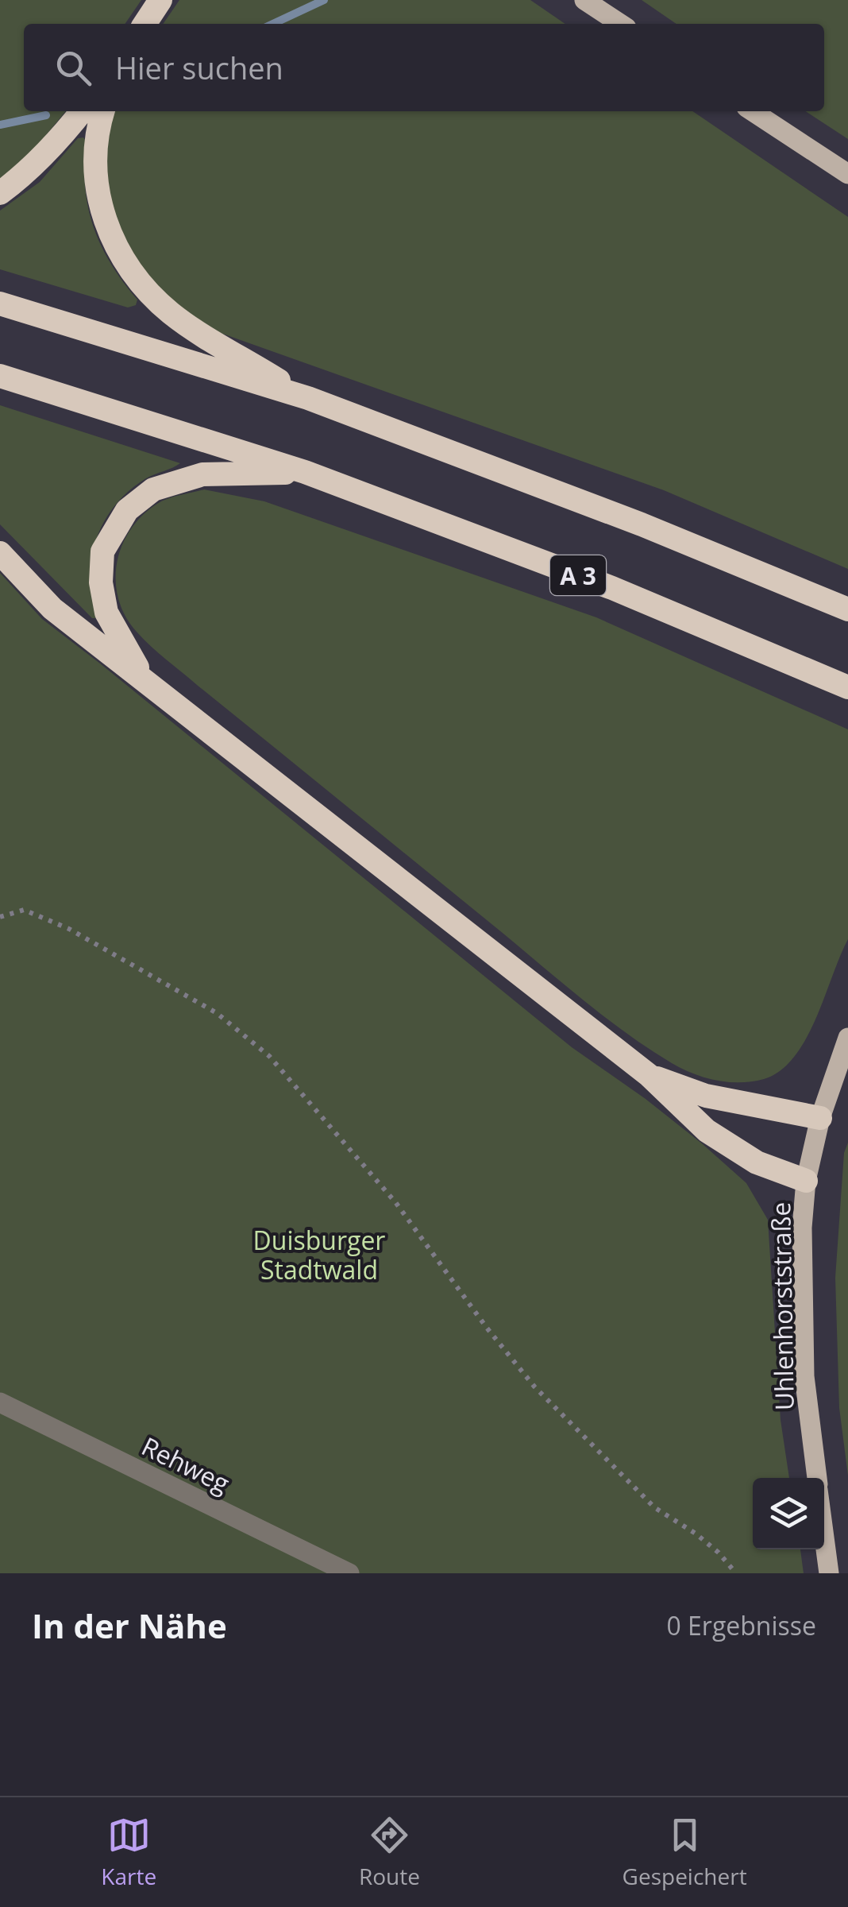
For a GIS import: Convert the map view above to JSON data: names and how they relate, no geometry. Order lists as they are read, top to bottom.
{
  "streets": {
    "highway": ["A 3"],
    "main road": ["Uhlenhorststraße"],
    "lane": ["Rehweg"]
  },
  "parks": ["Duisburger Stadtwald"],
  "page": {
    "search": "Hier suchen",
    "heading": ["In der Nähe", "0 Ergebnisse"],
    "nav": ["Karte", "Route", "Gespeichert"]
  }
}
